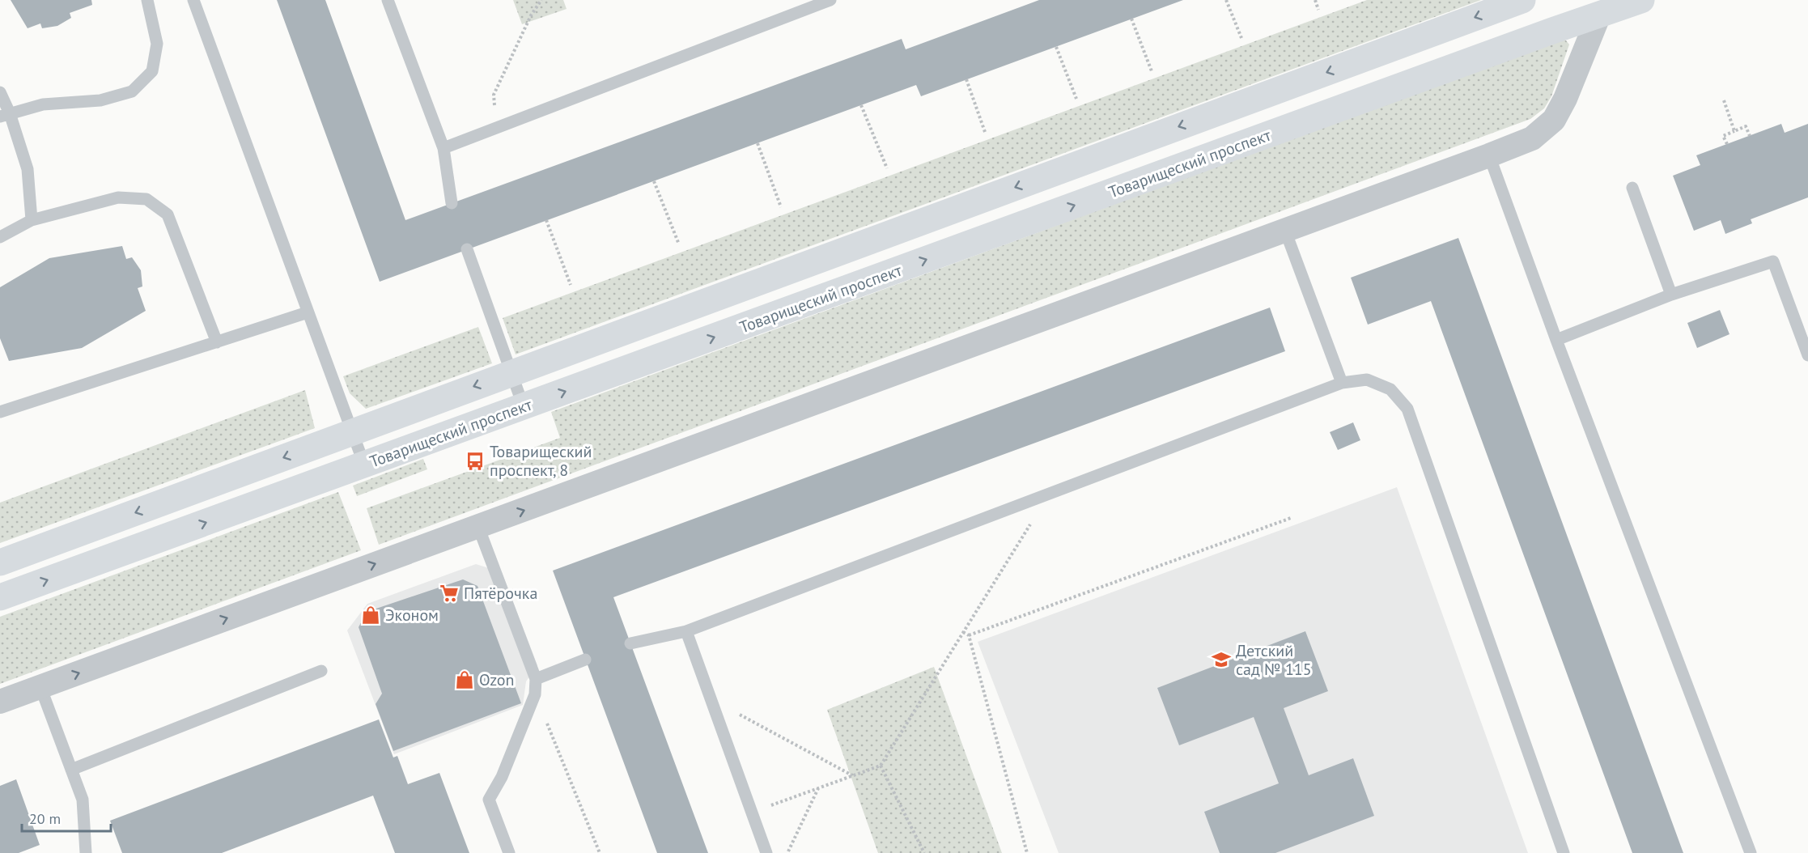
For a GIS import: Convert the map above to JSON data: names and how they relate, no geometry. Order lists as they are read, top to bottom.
{
  "streets": {
    "street": ["Товарищеский проспект"]
  },
  "places": {
    "bus stop": ["Товарищеский проспект, 8"],
    "supermarket": ["Пятёрочка"],
    "shop": ["Эконом", "Ozon"],
    "school or university": ["Детский сад № 115"]
  },
  "scale_bar": "20 m"
}
